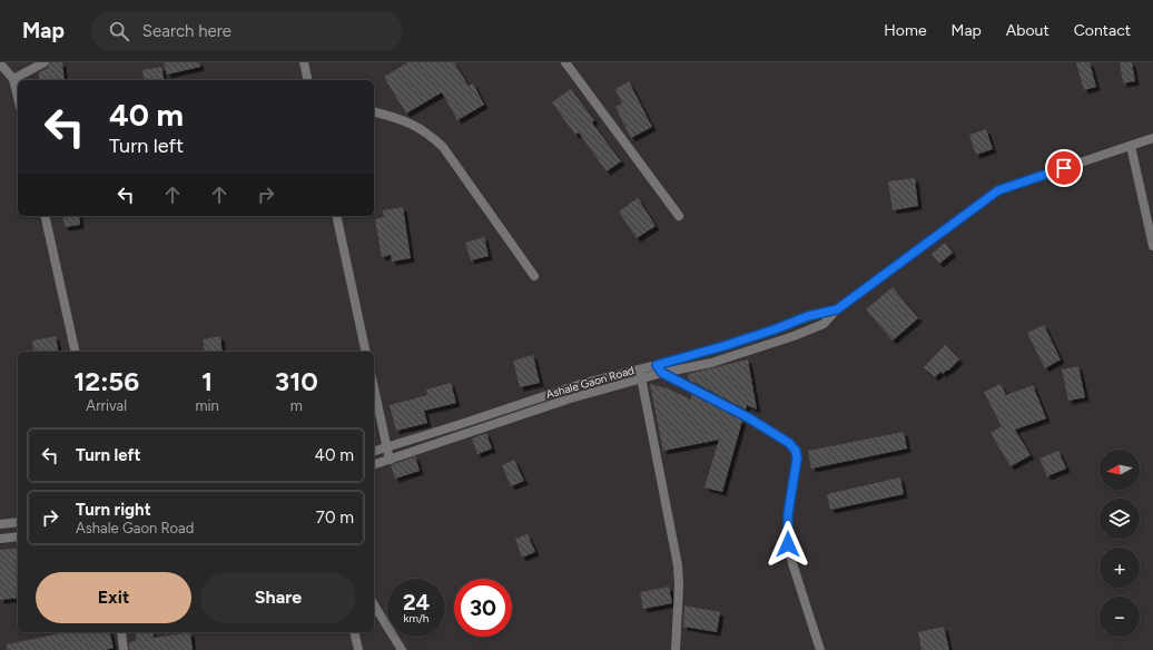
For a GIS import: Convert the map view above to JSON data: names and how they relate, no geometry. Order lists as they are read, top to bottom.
{
  "streets": {
    "street": ["Ashale Gaon Road"]
  },
  "north": "left",
  "page": {
    "header": "Map",
    "search": "Search here",
    "nav": [
      "Home",
      "Map",
      "About",
      "Contact"
    ],
    "turn": ["40 m", "Turn left"],
    "eta": [
      "12:56",
      "Arrival",
      "1",
      "min",
      "310",
      "m"
    ],
    "list": [
      {
        "name": "Turn left",
        "value": "40 m"
      },
      {
        "name": "Turn right",
        "note": "Ashale Gaon Road",
        "value": "70 m"
      }
    ],
    "map_buttons": ["+", "−"],
    "buttons": ["Exit", "Share"],
    "speed": "24 km/h",
    "limit": "30"
  }
}
